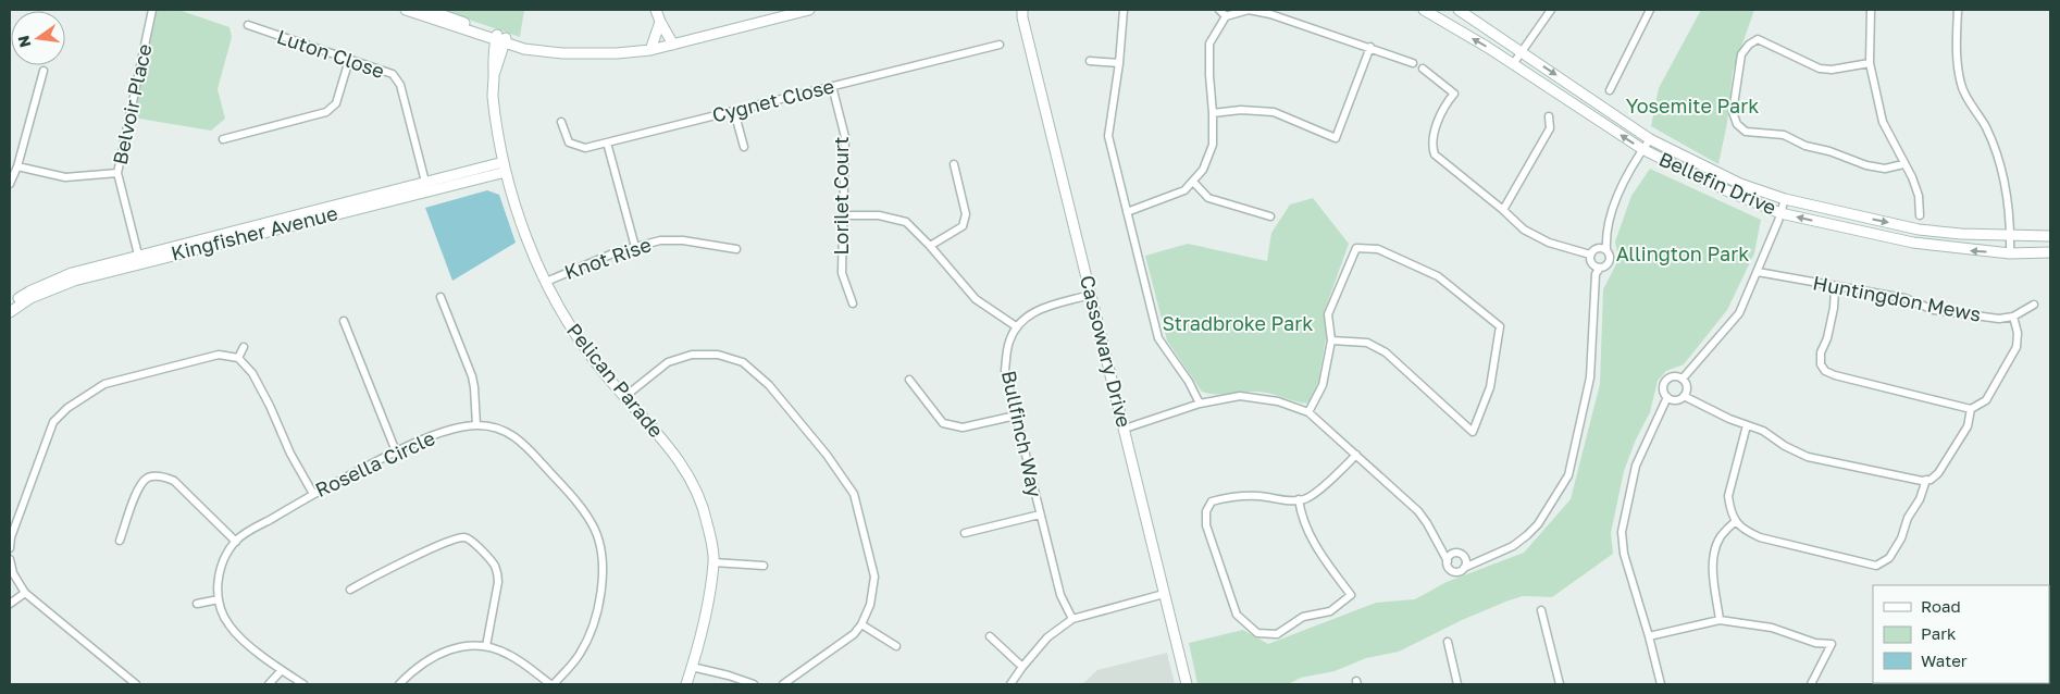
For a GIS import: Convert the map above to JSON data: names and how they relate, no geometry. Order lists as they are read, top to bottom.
{
  "streets": {
    "street": [
      "Luton Close",
      "Cygnet Close",
      "Belvoir Place",
      "Bellefin Drive",
      "Lorilet Court",
      "Kingfisher Avenue",
      "Knot Rise",
      "Huntingdon Mews",
      "Cassowary Drive",
      "Pelican Parade",
      "Bullfinch Way",
      "Rosella Circle"
    ]
  },
  "crossings": [
    ["Luton Close", "Kingfisher Avenue"],
    ["Cygnet Close", "Lorilet Court"],
    ["Belvoir Place", "Kingfisher Avenue"],
    ["Kingfisher Avenue", "Pelican Parade"],
    ["Knot Rise", "Pelican Parade"]
  ],
  "parks": ["Yosemite Park", "Allington Park", "Stradbroke Park"],
  "legend": ["Road", "Park", "Water"],
  "north": "left"
}
